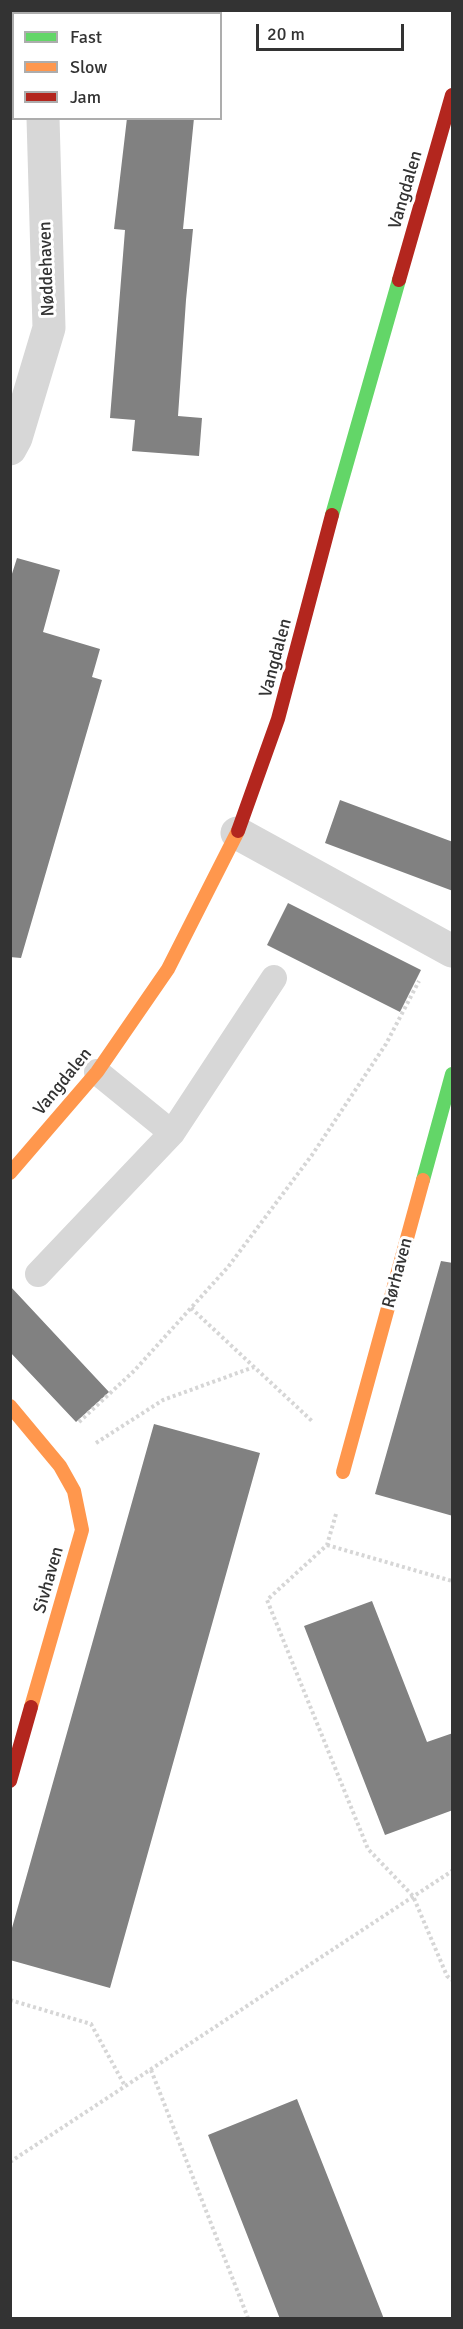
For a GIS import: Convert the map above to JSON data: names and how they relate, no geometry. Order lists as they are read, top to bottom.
{
  "streets": {
    "street": [
      "Vangdalen",
      "Nøddehaven",
      "Rørhaven",
      "Sivhaven"
    ]
  },
  "legend": ["Fast", "Slow", "Jam"],
  "scale_bar": "20 m"
}
